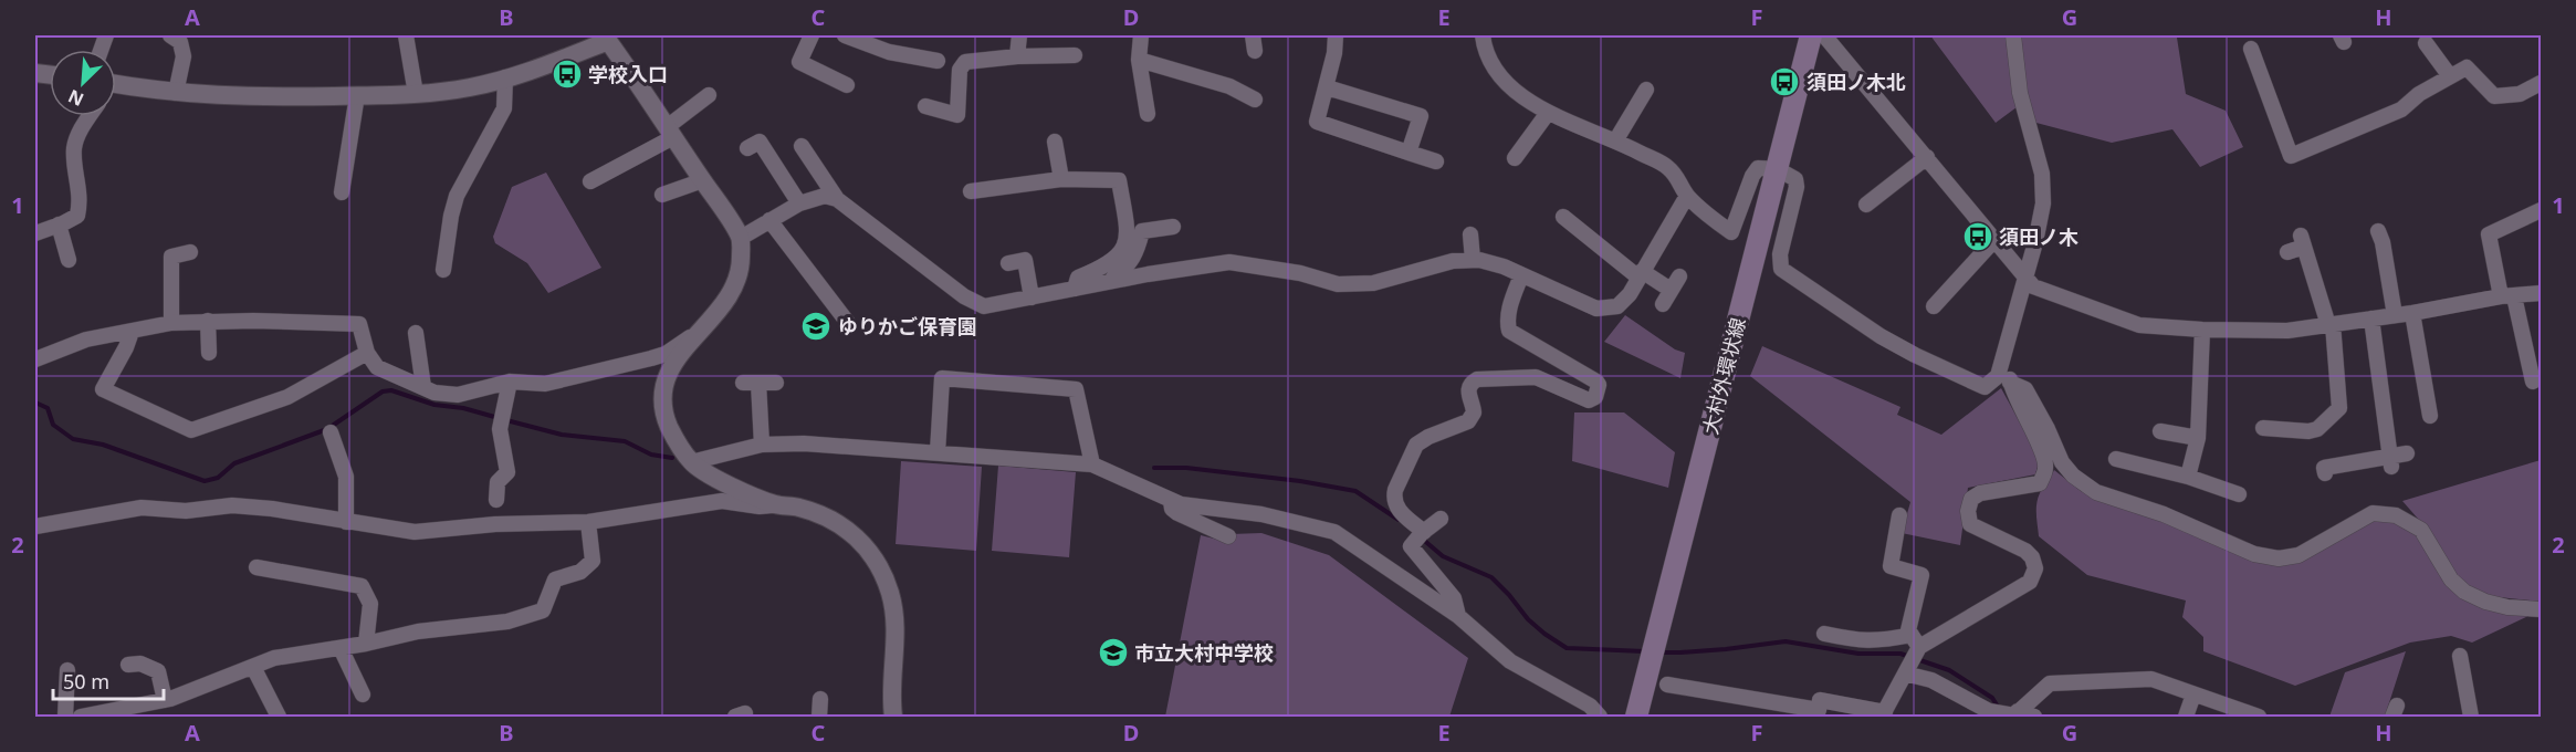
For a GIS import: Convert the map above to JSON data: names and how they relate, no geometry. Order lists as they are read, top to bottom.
{
  "streets": {
    "main road": ["大村外環状線"]
  },
  "places": {
    "bus stop": ["学校入口", "須田ノ木北", "須田ノ木"],
    "school or university": ["ゆりかご保育園", "市立大村中学校"]
  },
  "scale_bar": "50 m",
  "north": "bottom left",
  "grid": {
    "columns": [
      "A",
      "B",
      "C",
      "D",
      "E",
      "F",
      "G",
      "H"
    ],
    "rows": ["1", "2"]
  }
}
